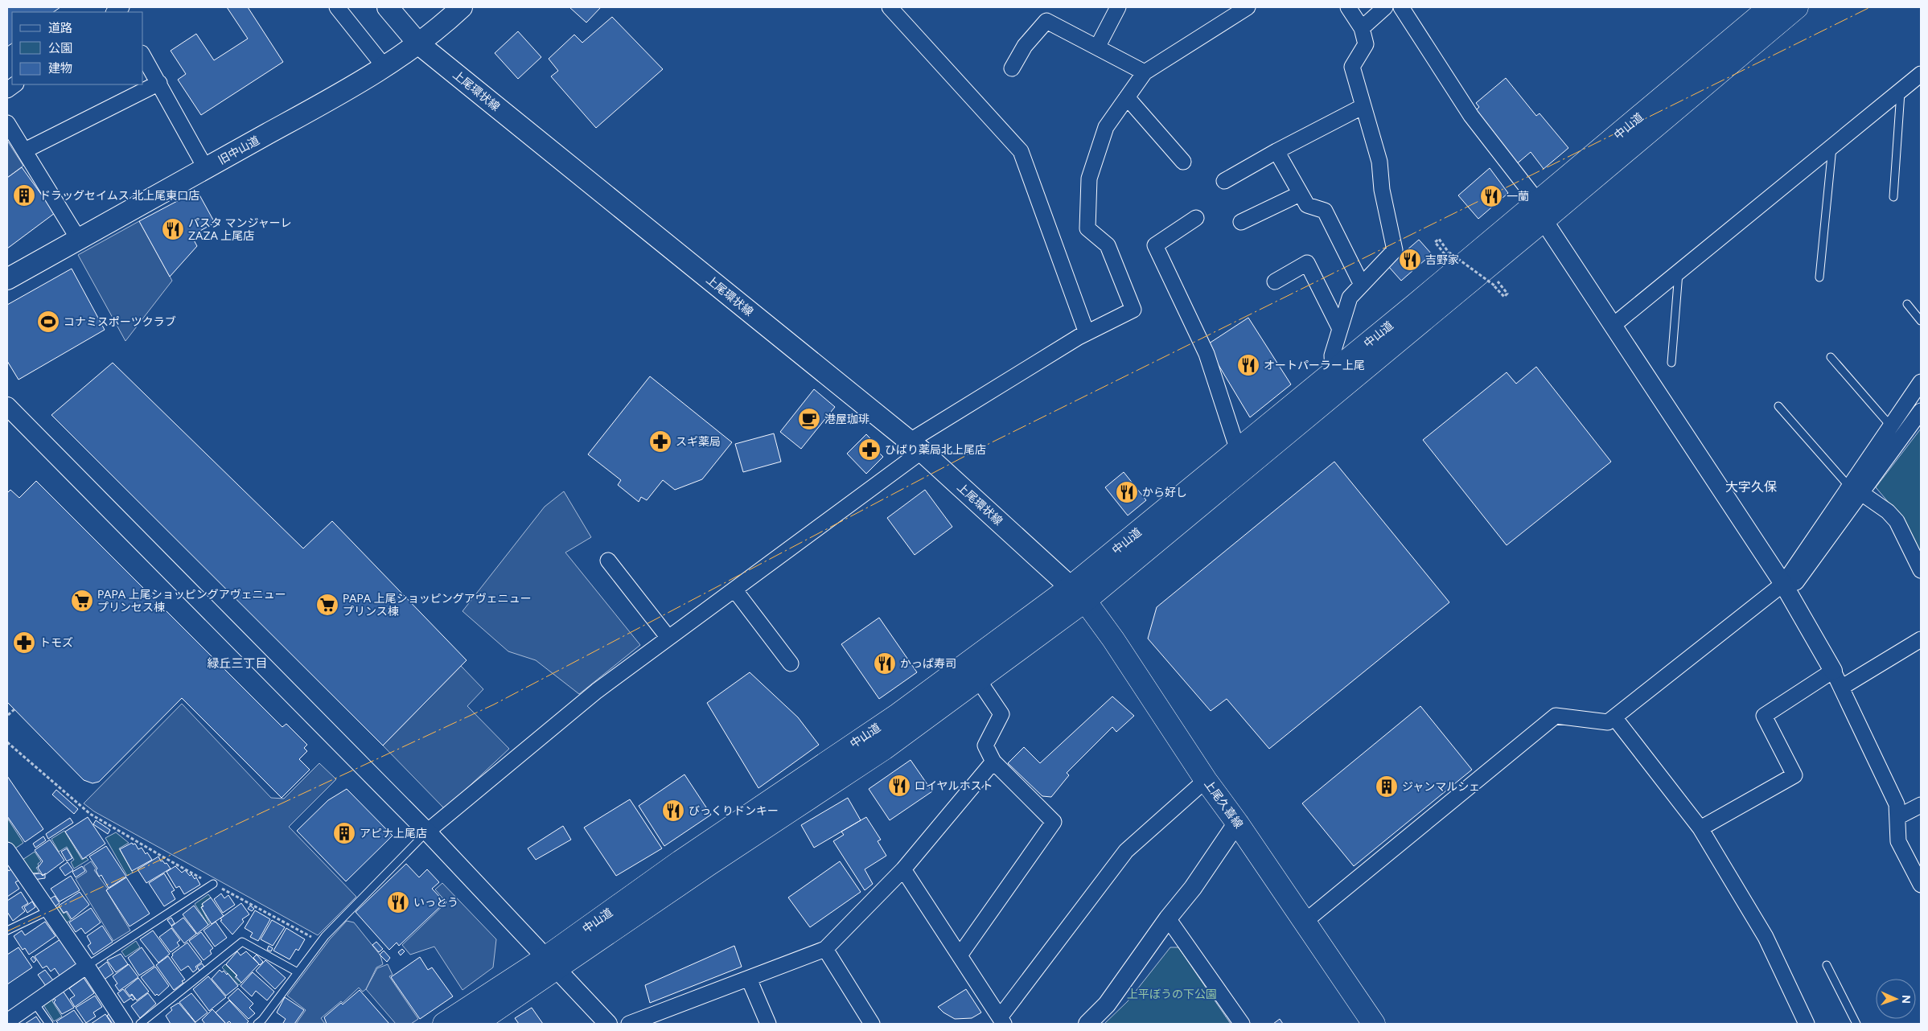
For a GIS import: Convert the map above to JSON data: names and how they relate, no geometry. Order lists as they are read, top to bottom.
{
  "streets": {
    "main road": [
      "上尾環状線",
      "中山道",
      "旧中山道",
      "上尾久喜線"
    ]
  },
  "crossings": [
    ["上尾環状線", "中山道"],
    ["上尾環状線", "旧中山道"],
    ["上尾環状線", "上尾久喜線"],
    ["中山道", "上尾久喜線"]
  ],
  "districts": ["大字久保", "緑丘三丁目"],
  "parks": ["上平ぼうの下公園"],
  "places": {
    "building": ["ドラッグセイムス 北上尾東口店", "ジャンマルシェ", "アピナ上尾店"],
    "restaurant": [
      "一蘭",
      "パスタ マンジャーレ ZAZA 上尾店",
      "吉野家",
      "オートパーラー上尾",
      "から好し",
      "かっぱ寿司",
      "ロイヤルホスト",
      "びっくりドンキー",
      "いっとう"
    ],
    "sports": ["コナミスポーツクラブ"],
    "cafe": ["港屋珈琲"],
    "pharmacy": ["スギ薬局", "ひばり薬局北上尾店", "トモズ"],
    "supermarket": ["PAPA 上尾ショッピングアヴェニュー プリンセス棟", "PAPA 上尾ショッピングアヴェニュー プリンス棟"]
  },
  "legend": ["道路", "公園", "建物"],
  "north": "right"
}
